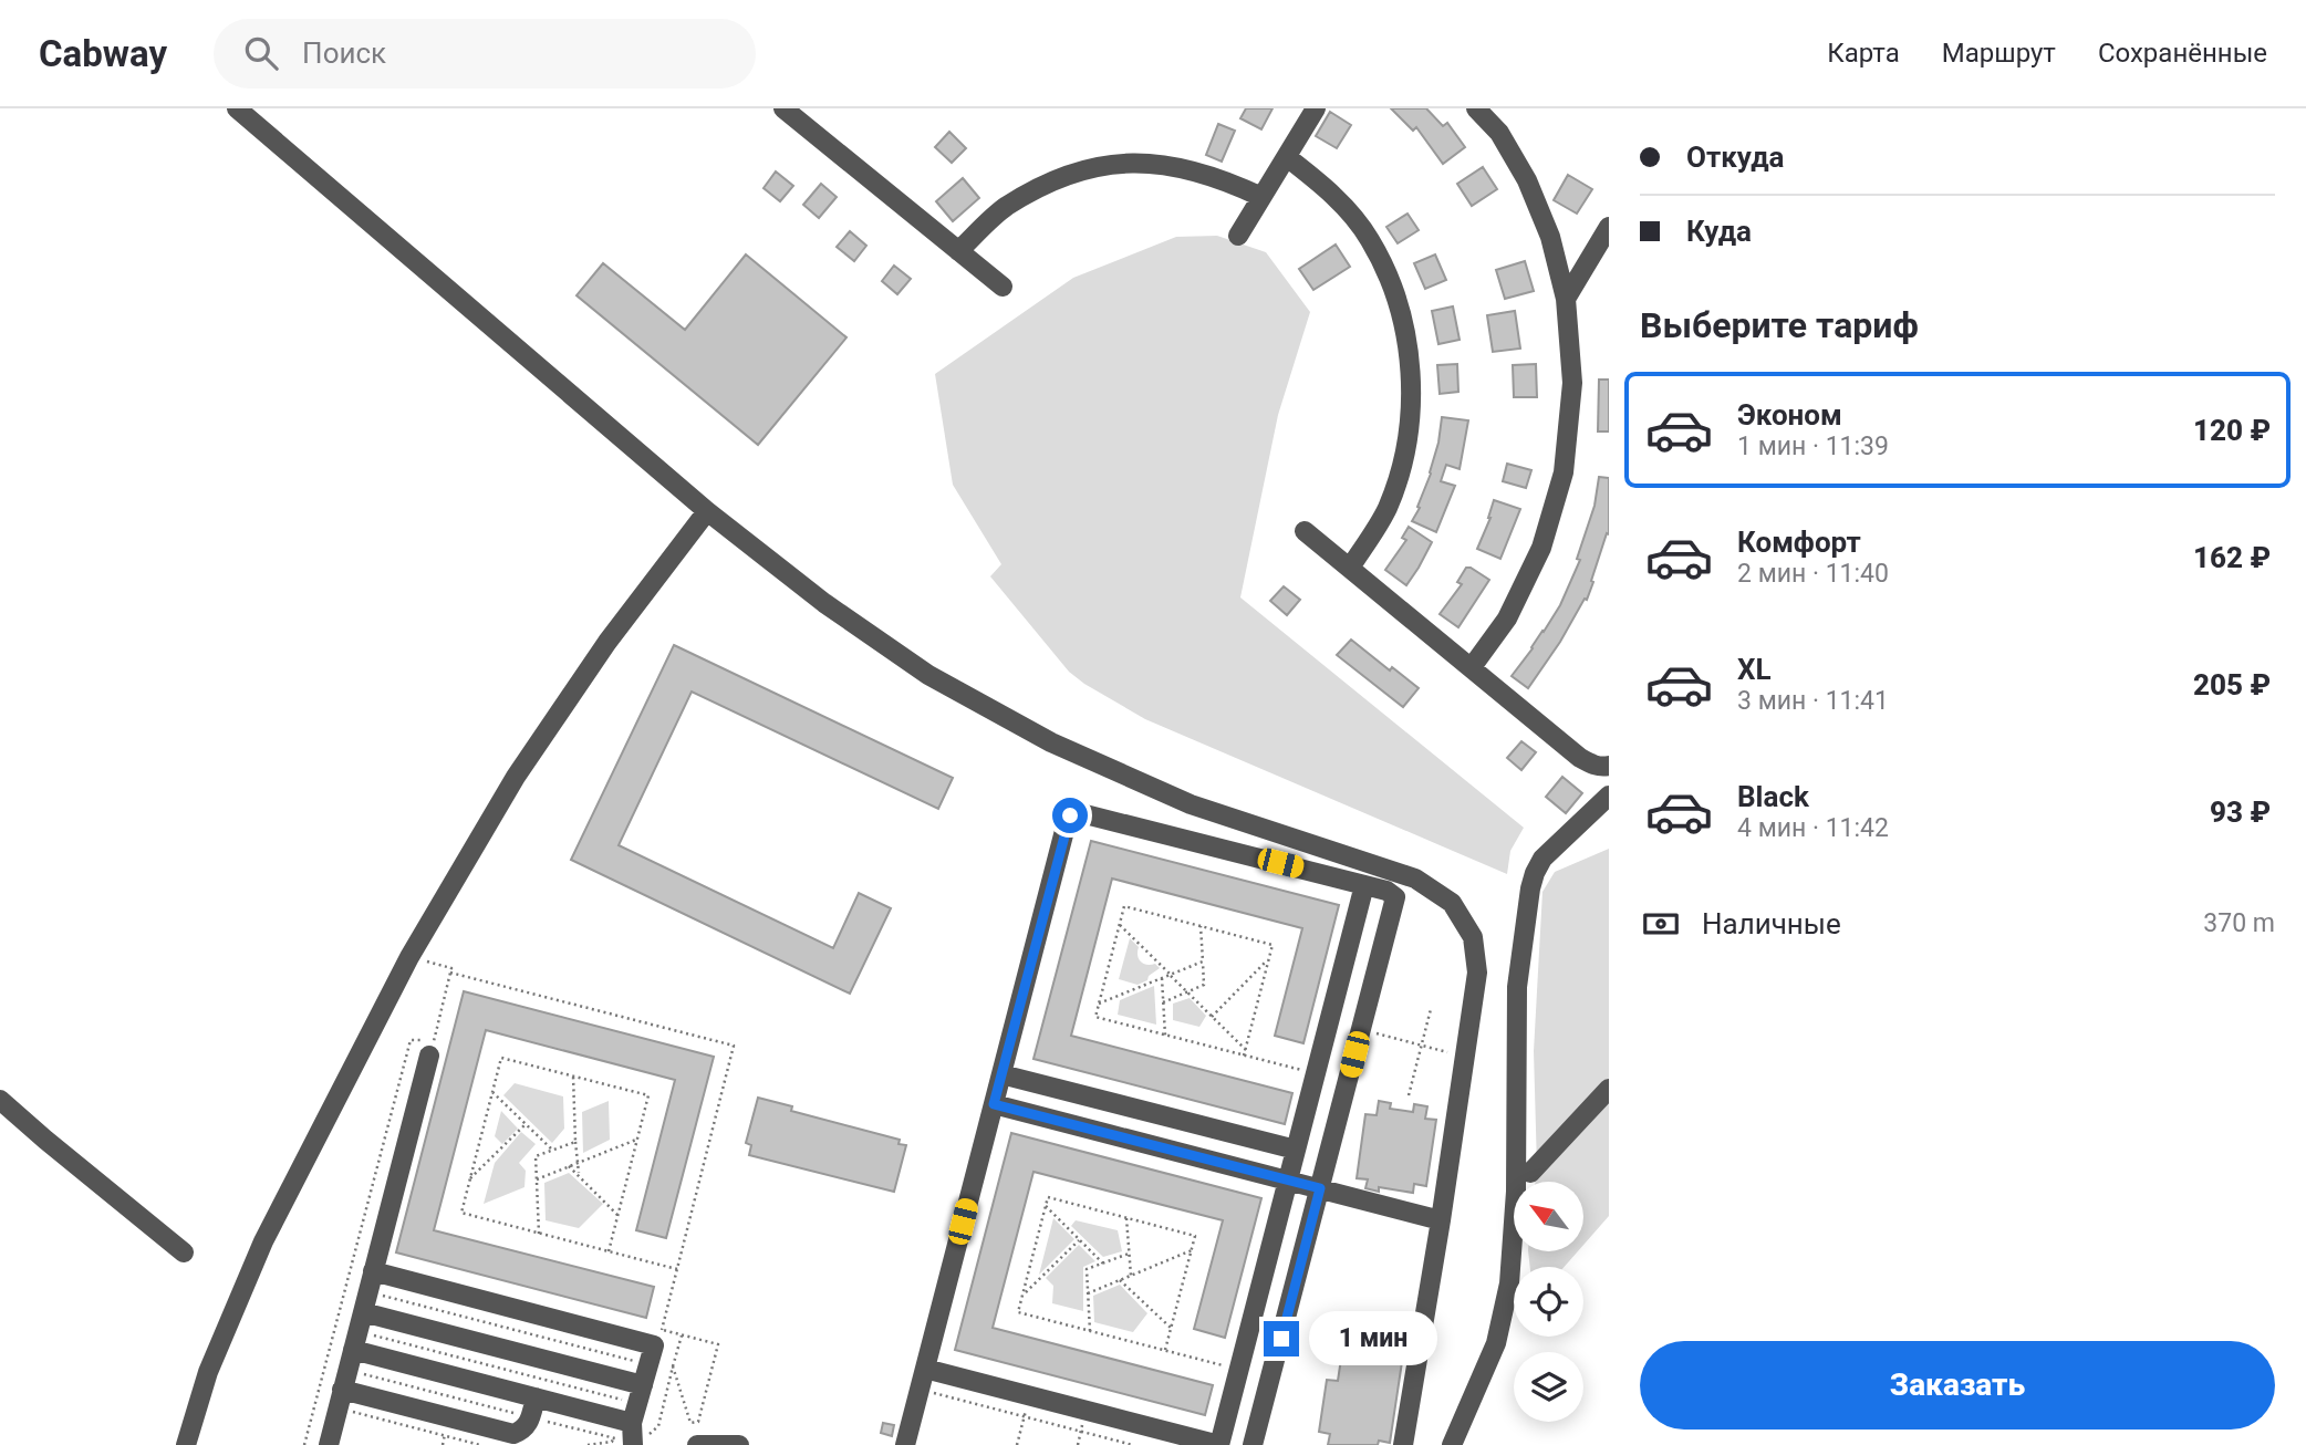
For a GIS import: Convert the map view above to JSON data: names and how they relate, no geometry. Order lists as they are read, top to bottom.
{
  "north": "top left",
  "page": {
    "header": "Cabway",
    "search": "Поиск",
    "nav": ["Карта", "Маршрут", "Сохранённые"],
    "banner": ["Откуда", "Куда"],
    "heading": "Выберите тариф",
    "list": [
      {
        "name": "Эконом",
        "note": "1 мин · 11:39",
        "value": "120 ₽"
      },
      {
        "name": "Комфорт",
        "note": "2 мин · 11:40",
        "value": "162 ₽"
      },
      {
        "name": "XL",
        "note": "3 мин · 11:41",
        "value": "205 ₽"
      },
      {
        "name": "Black",
        "note": "4 мин · 11:42",
        "value": "93 ₽"
      }
    ],
    "pay": ["Наличные", "370 m"],
    "bubble": "1 мин",
    "buttons": "Заказать"
  }
}
